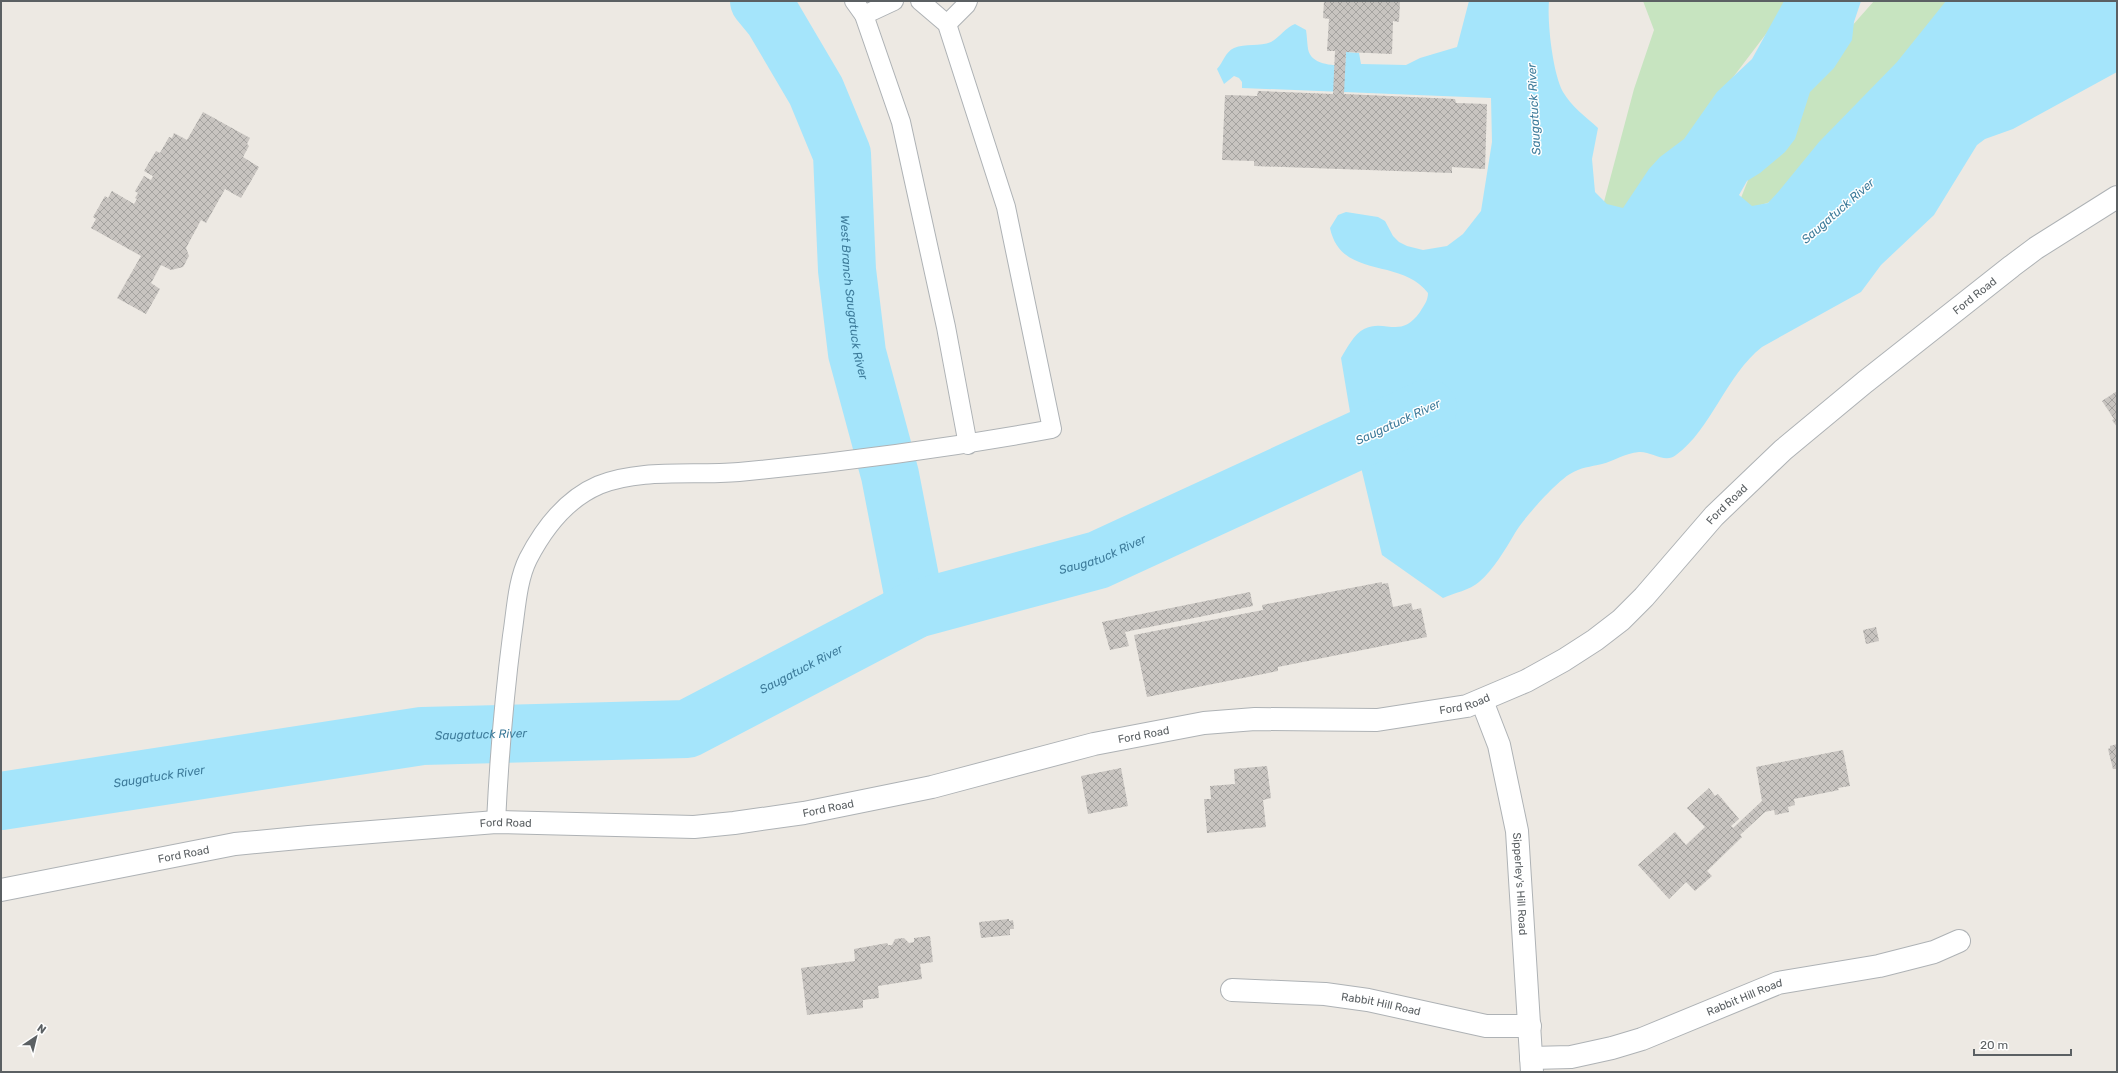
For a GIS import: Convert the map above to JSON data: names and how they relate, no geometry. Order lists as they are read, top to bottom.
{
  "streets": {
    "street": ["Ford Road", "Sipperley's Hill Road", "Rabbit Hill Road"]
  },
  "crossings": [
    ["Ford Road", "Sipperley's Hill Road"],
    ["Sipperley's Hill Road", "Rabbit Hill Road"]
  ],
  "water": ["Saugatuck River", "West Branch Saugatuck River"],
  "scale_bar": "20 m",
  "north": "top right"
}
